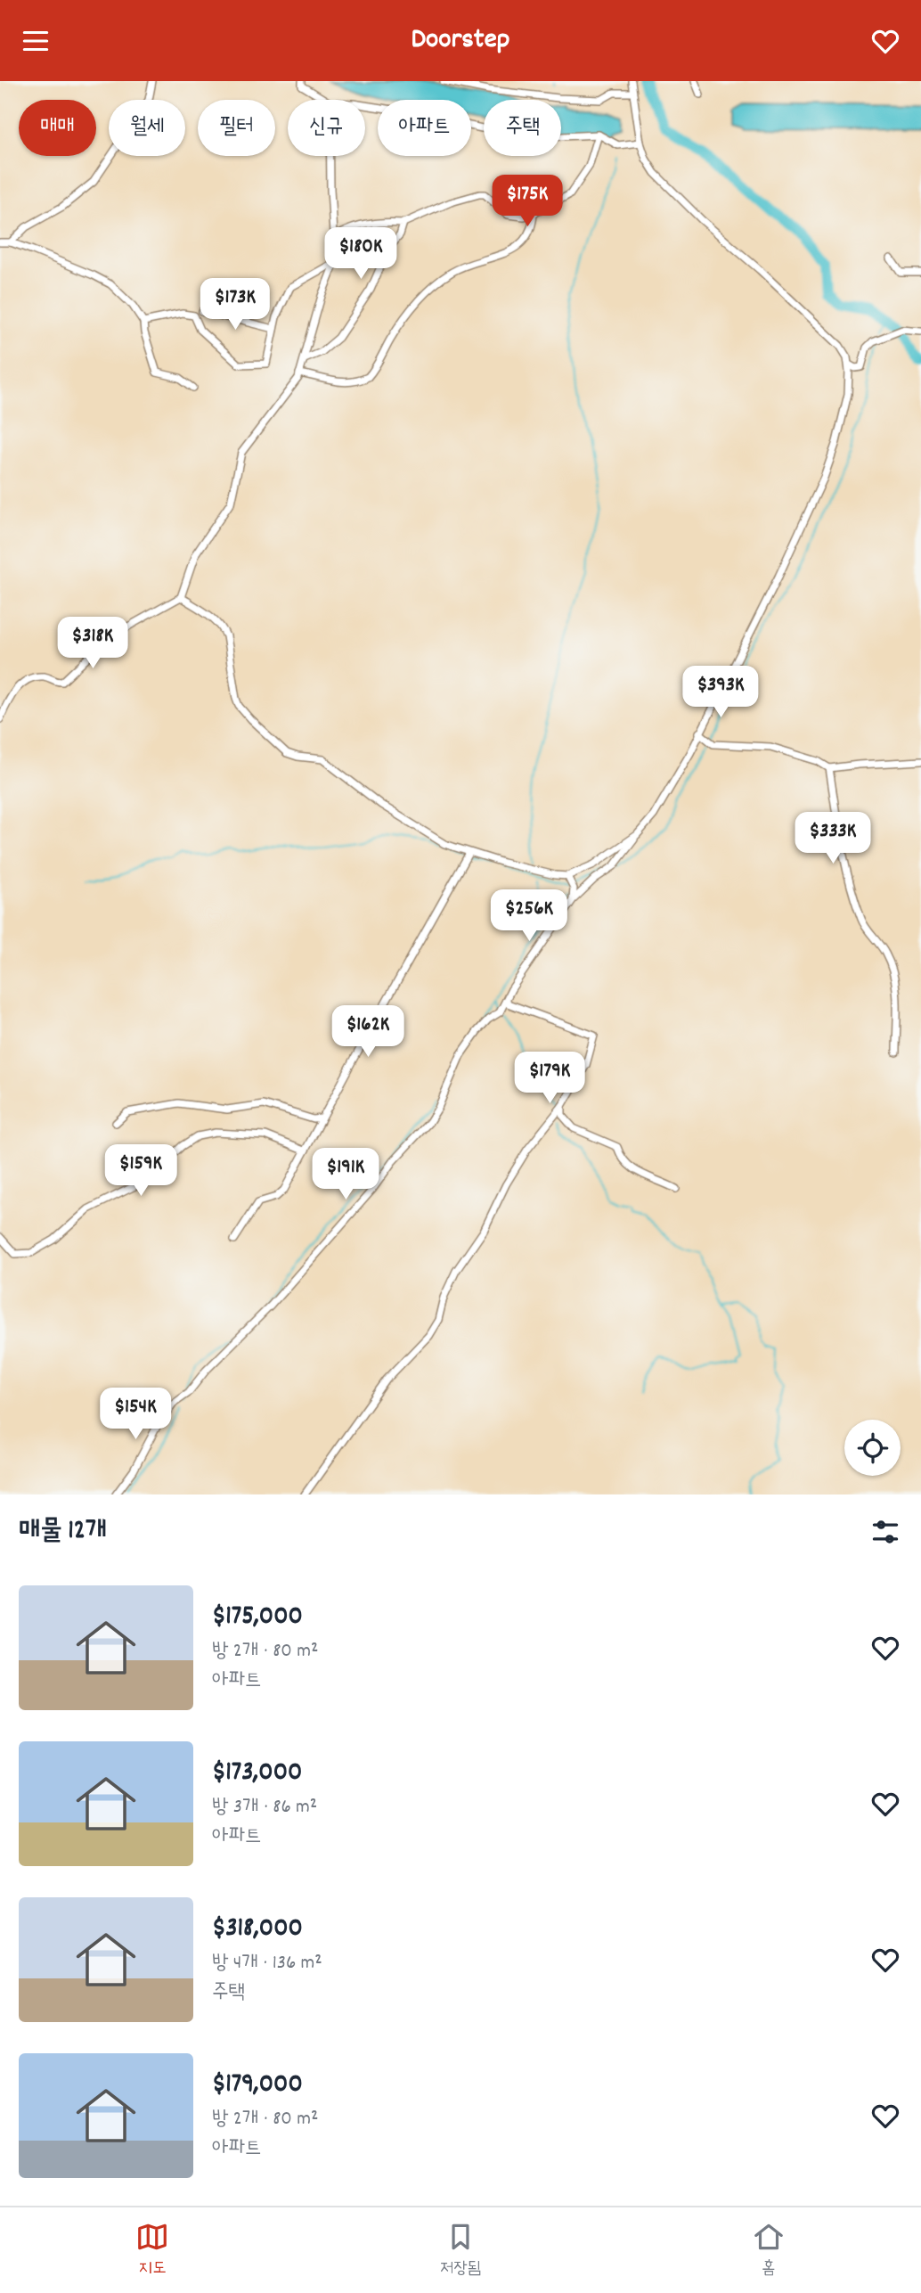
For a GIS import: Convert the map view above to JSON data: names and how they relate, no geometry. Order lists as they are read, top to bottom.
{
  "page": {
    "header": "Doorstep",
    "chip": [
      "매매",
      "월세",
      "필터",
      "신규",
      "아파트",
      "주택"
    ],
    "price": [
      "$175K",
      "$180K",
      "$173K",
      "$318K",
      "$393K",
      "$333K",
      "$256K",
      "$162K",
      "$179K",
      "$159K",
      "$191K",
      "$154K"
    ],
    "heading": "매물 12개",
    "list": [
      {
        "name": "$175,000",
        "note": "방 2개 · 80 m² · 아파트"
      },
      {
        "name": "$173,000",
        "note": "방 3개 · 86 m² · 아파트"
      },
      {
        "name": "$318,000",
        "note": "방 4개 · 136 m² · 주택"
      },
      {
        "name": "$179,000",
        "note": "방 2개 · 80 m² · 아파트"
      }
    ],
    "tabs": ["지도", "저장됨", "홈"]
  }
}
